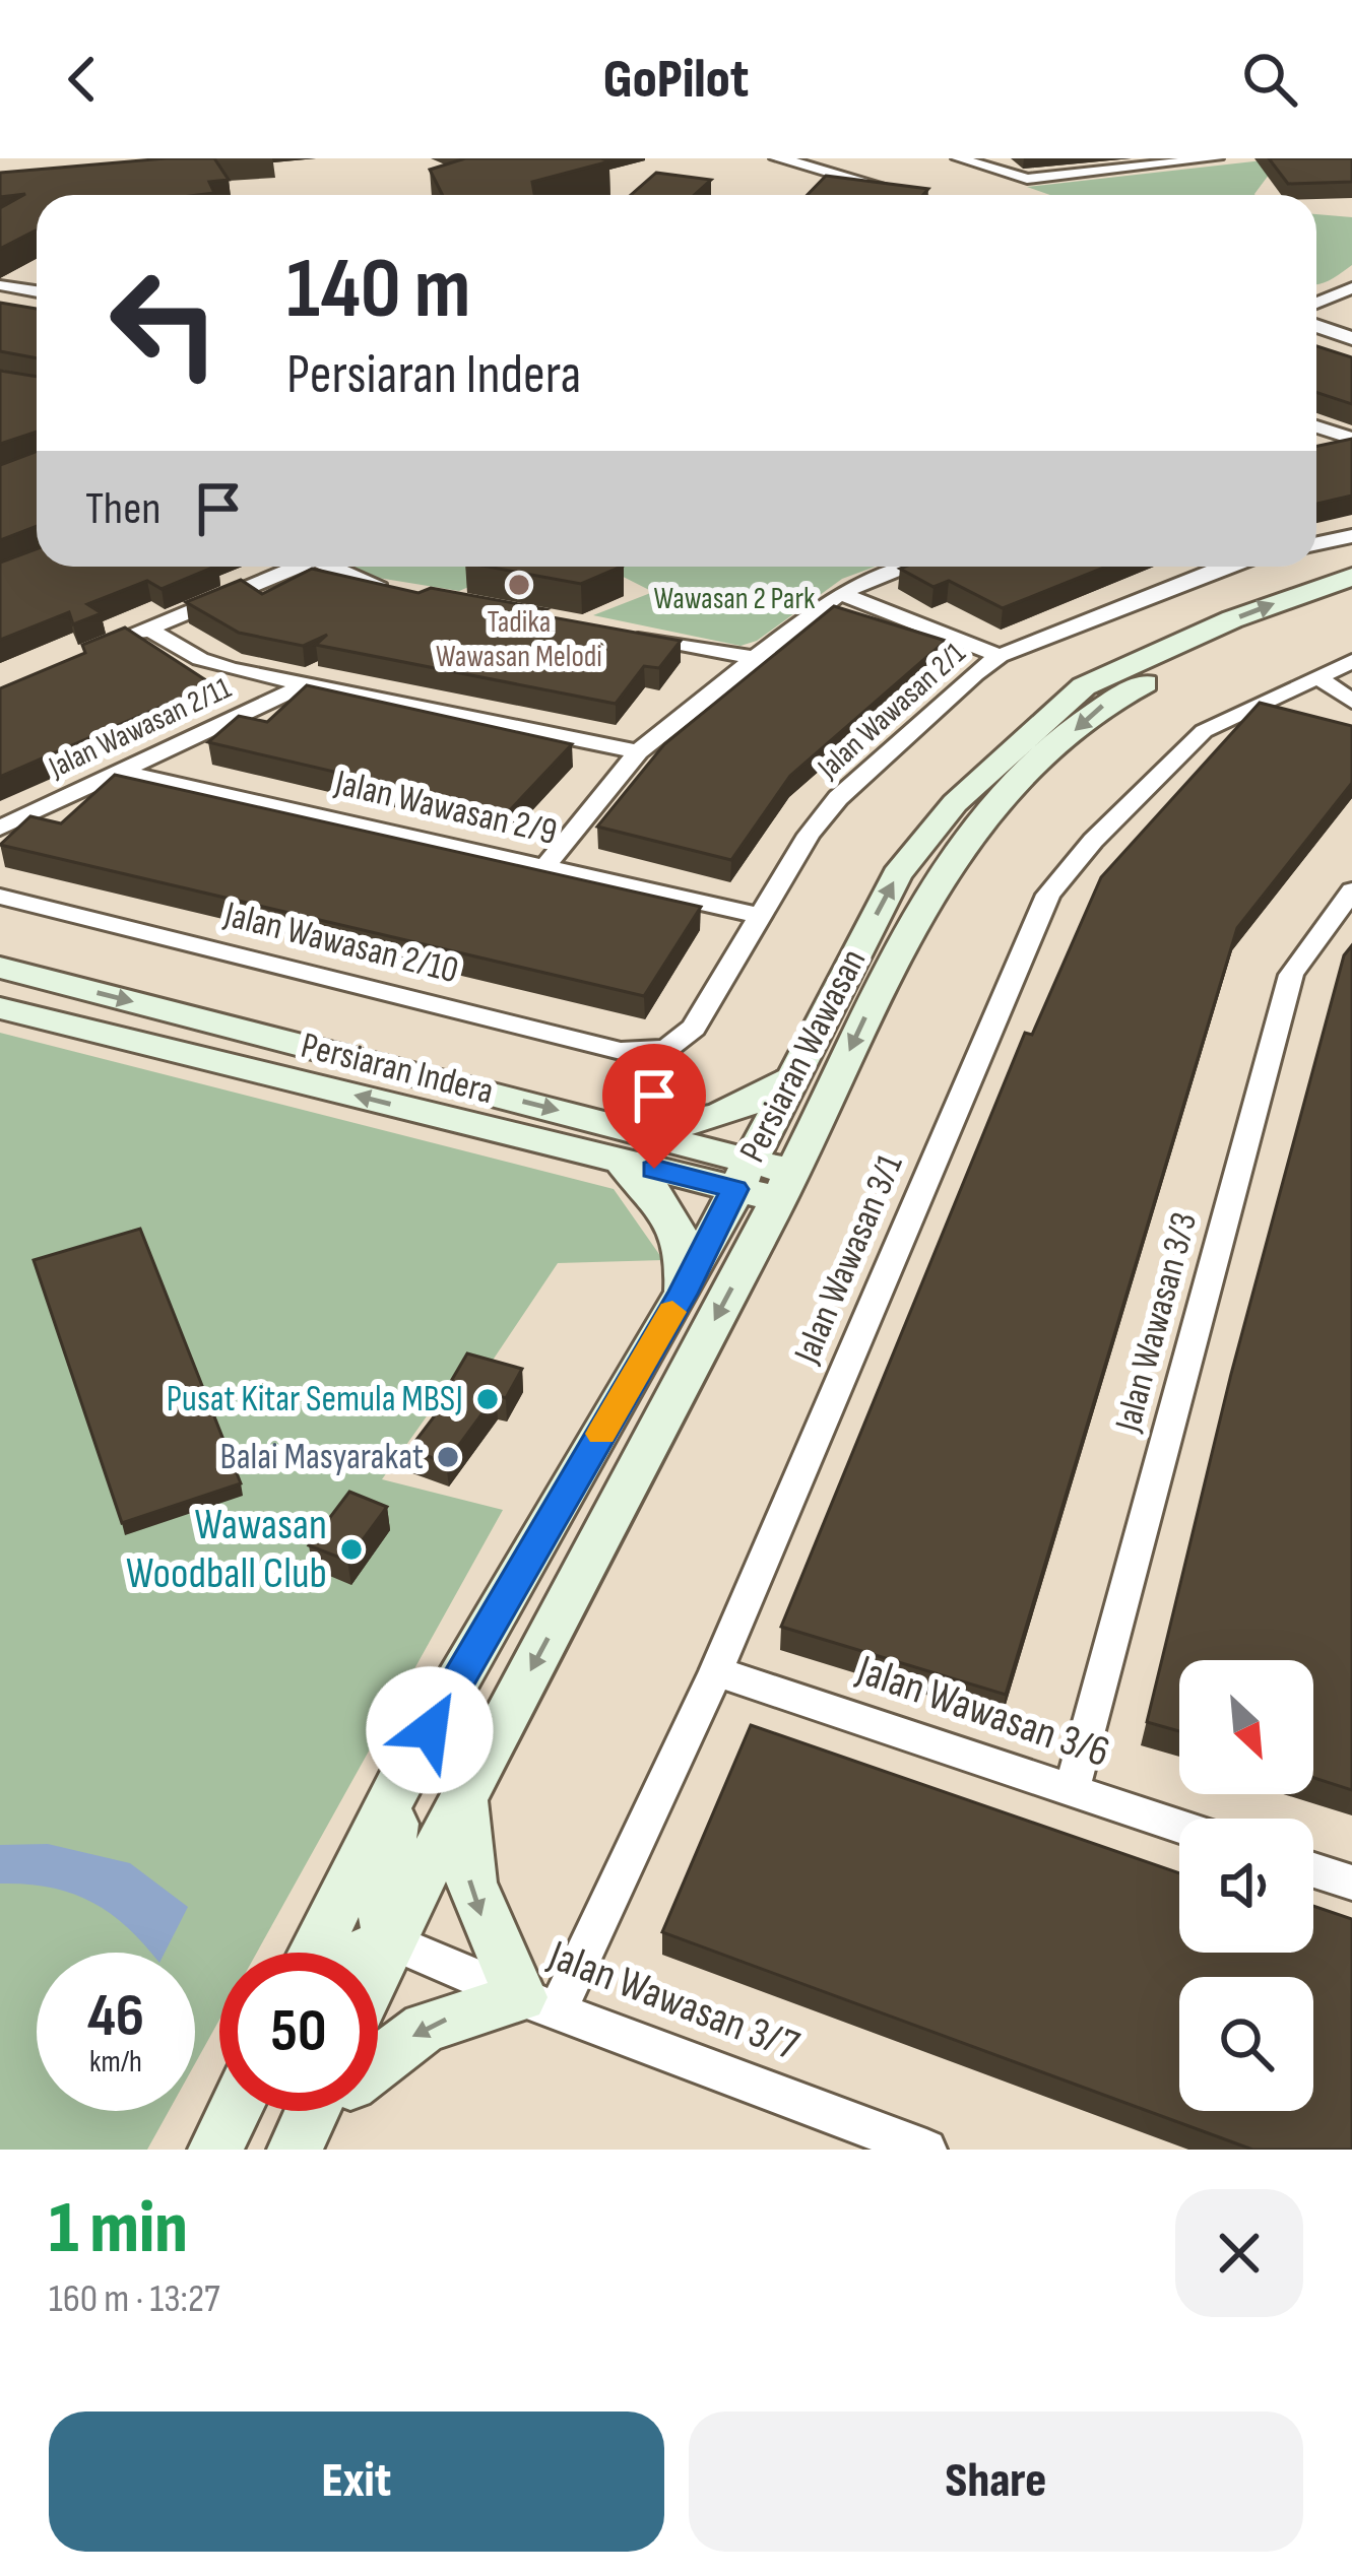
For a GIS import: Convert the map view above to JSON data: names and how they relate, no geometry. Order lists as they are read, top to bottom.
{
  "streets": {
    "main road": ["Persiaran Wawasan", "Persiaran Indera"],
    "street": [
      "Jalan Wawasan 2/1",
      "Jalan Wawasan 2/11",
      "Jalan Wawasan 2/9",
      "Jalan Wawasan 2/10",
      "Jalan Wawasan 3/1",
      "Jalan Wawasan 3/3",
      "Jalan Wawasan 3/6",
      "Jalan Wawasan 3/7"
    ]
  },
  "crossings": [
    ["Jalan Wawasan 2/1", "Jalan Wawasan 2/9"],
    ["Jalan Wawasan 2/1", "Jalan Wawasan 2/10"],
    ["Jalan Wawasan 2/11", "Jalan Wawasan 2/9"],
    ["Persiaran Wawasan", "Persiaran Indera"],
    ["Persiaran Wawasan", "Jalan Wawasan 3/7"],
    ["Jalan Wawasan 3/1", "Jalan Wawasan 3/6"],
    ["Jalan Wawasan 3/1", "Jalan Wawasan 3/7"],
    ["Jalan Wawasan 3/3", "Jalan Wawasan 3/6"]
  ],
  "parks": ["Wawasan 2 Park"],
  "places": [
    "Tadika Wawasan Melodi",
    "Pusat Kitar Semula MBSJ",
    "Balai Masyarakat",
    "Wawasan Woodball Club"
  ],
  "north": "bottom right",
  "page": {
    "header": "GoPilot",
    "turn": ["140 m", "Persiaran Indera"],
    "then": "Then",
    "speed": "46 km/h",
    "limit": "50",
    "heading": ["1 min", "160 m · 13:27"],
    "buttons": ["Exit", "Share"]
  }
}
